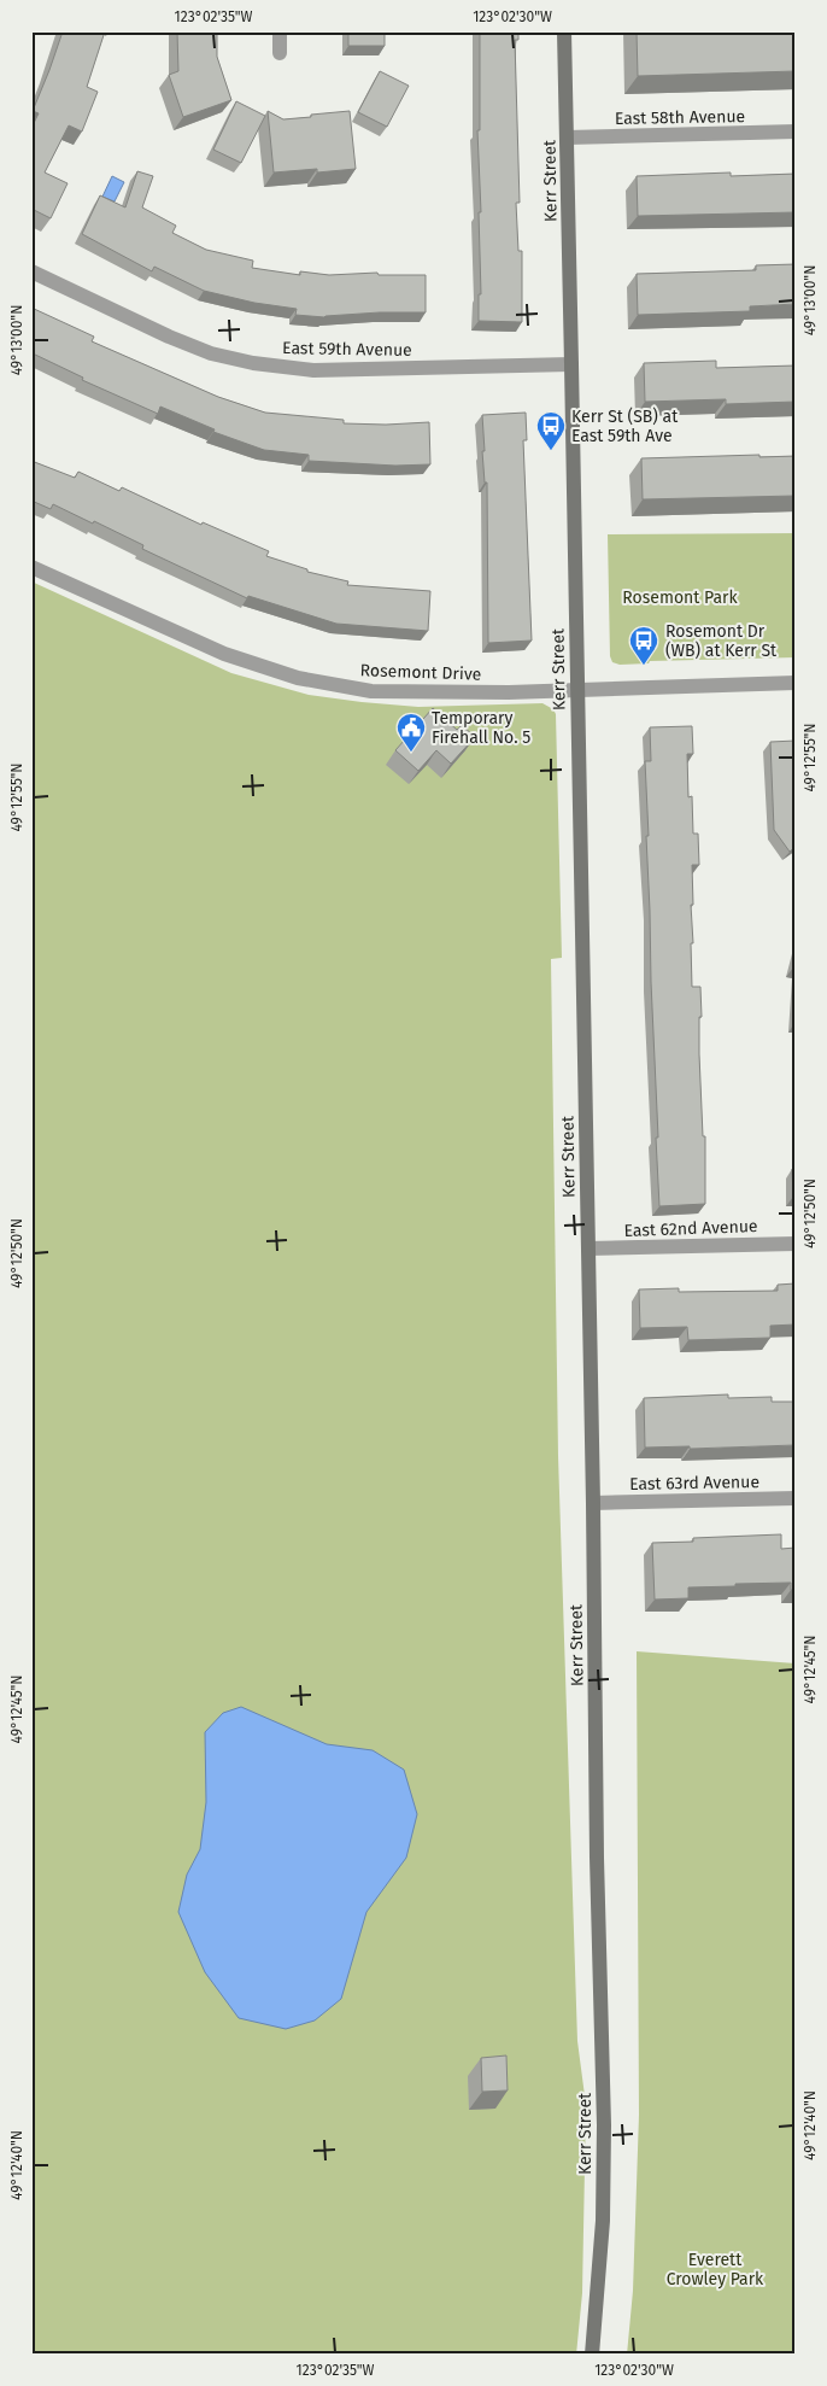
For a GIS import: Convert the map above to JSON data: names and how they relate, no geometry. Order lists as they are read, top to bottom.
{
  "streets": {
    "street": [
      "East 58th Avenue",
      "Kerr Street",
      "East 59th Avenue",
      "Rosemont Drive",
      "East 62nd Avenue",
      "East 63rd Avenue"
    ]
  },
  "crossings": [
    ["East 58th Avenue", "Kerr Street"],
    ["Kerr Street", "East 59th Avenue"],
    ["Kerr Street", "Rosemont Drive"],
    ["Kerr Street", "East 62nd Avenue"],
    ["Kerr Street", "East 63rd Avenue"]
  ],
  "parks": ["Rosemont Park", "Everett Crowley Park"],
  "places": {
    "bus stop": ["Kerr St (SB) at East 59th Ave", "Rosemont Dr (WB) at Kerr St"],
    "public building": ["Temporary Firehall No. 5"]
  },
  "coordinates": [
    "123°02'35\"W",
    "123°02'30\"W",
    "49°13'00\"N",
    "49°12'55\"N",
    "49°12'50\"N",
    "49°12'45\"N",
    "49°12'40\"N"
  ]
}
